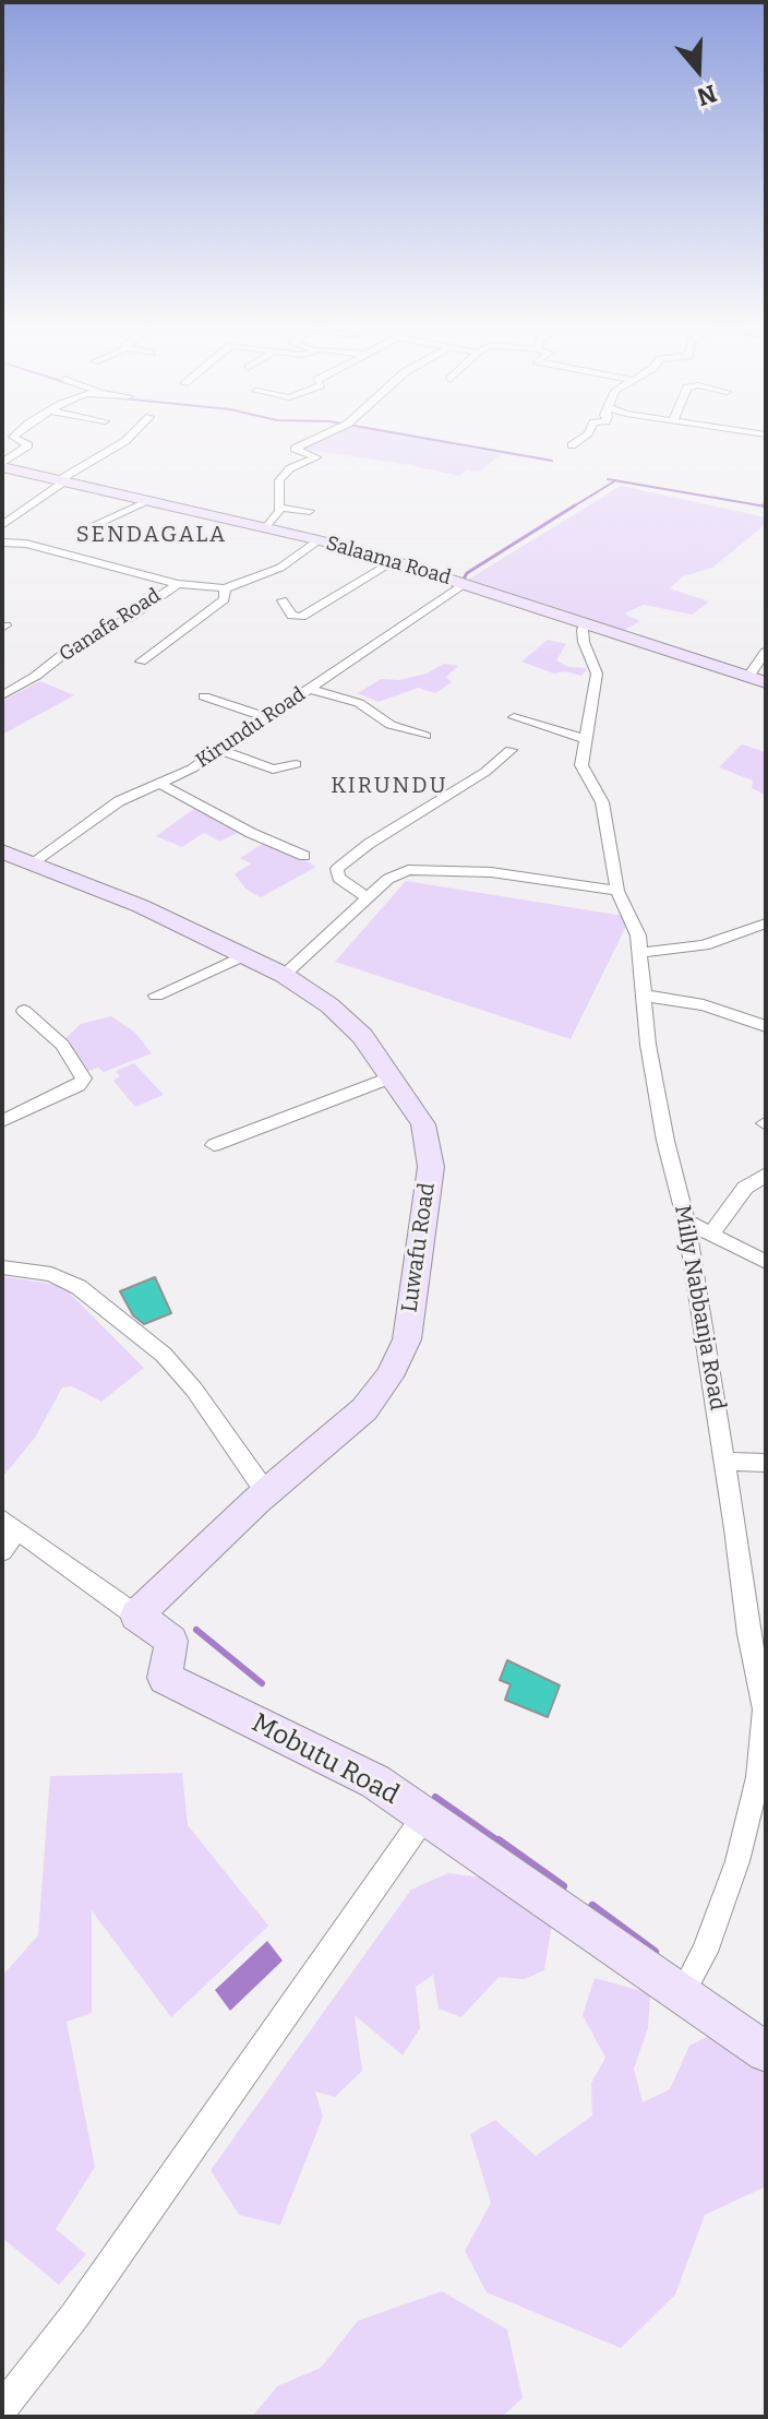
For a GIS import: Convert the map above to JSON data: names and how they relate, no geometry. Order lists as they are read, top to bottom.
{
  "streets": {
    "street": [
      "Salaama Road",
      "Ganafa Road",
      "Kirundu Road",
      "Luwafu Road",
      "Milly Nabbanja Road",
      "Mobutu Road"
    ]
  },
  "crossings": [
    ["Salaama Road", "Ganafa Road"],
    ["Salaama Road", "Kirundu Road"],
    ["Salaama Road", "Milly Nabbanja Road"],
    ["Kirundu Road", "Luwafu Road"],
    ["Luwafu Road", "Mobutu Road"],
    ["Milly Nabbanja Road", "Mobutu Road"]
  ],
  "districts": ["SENDAGALA", "KIRUNDU"],
  "north": "bottom"
}
